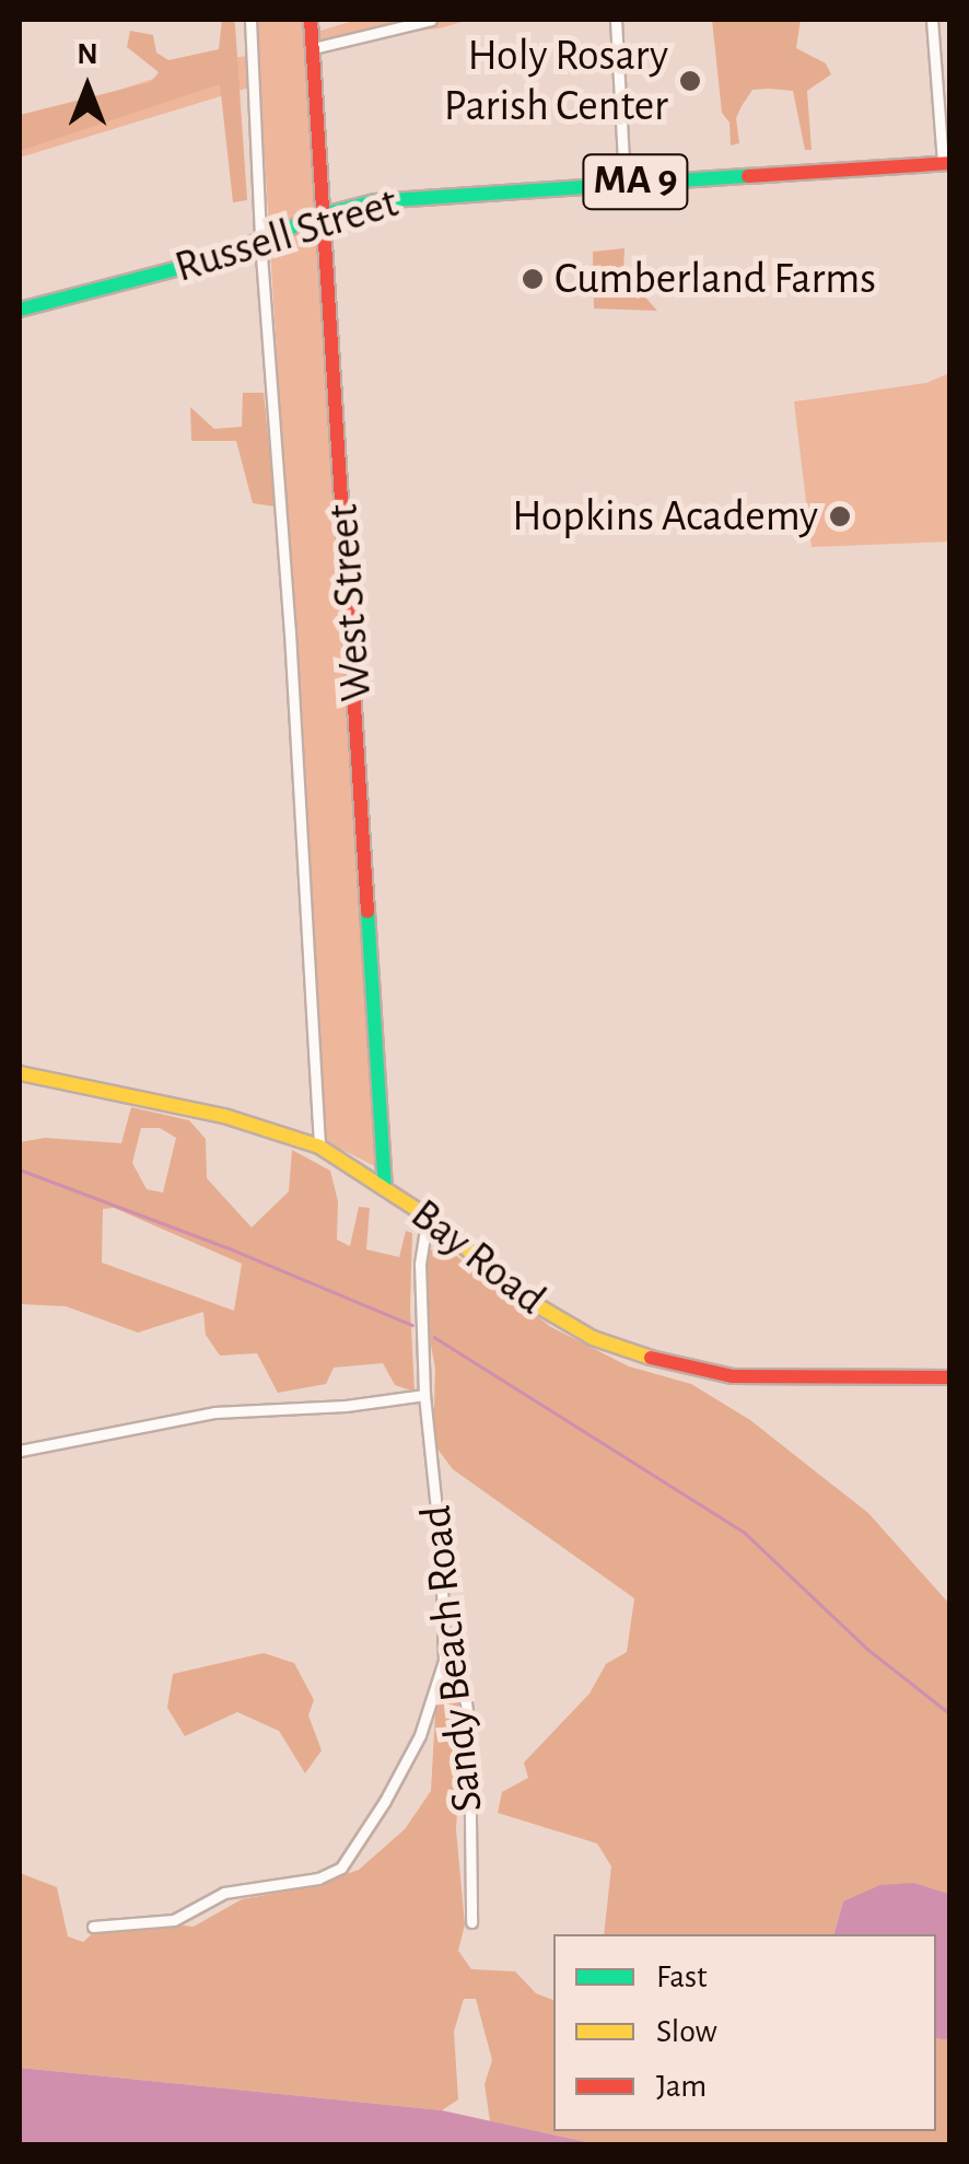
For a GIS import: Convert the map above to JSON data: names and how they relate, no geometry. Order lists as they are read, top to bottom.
{
  "streets": {
    "main road": [
      "MA 9",
      "Russell Street",
      "West Street",
      "Bay Road"
    ],
    "street": ["Sandy Beach Road"]
  },
  "crossings": [
    ["Russell Street", "West Street"],
    ["West Street", "Bay Road"],
    ["Bay Road", "Sandy Beach Road"]
  ],
  "places": ["Holy Rosary Parish Center", "Cumberland Farms", "Hopkins Academy"],
  "legend": ["Fast", "Slow", "Jam"],
  "north": "top"
}
